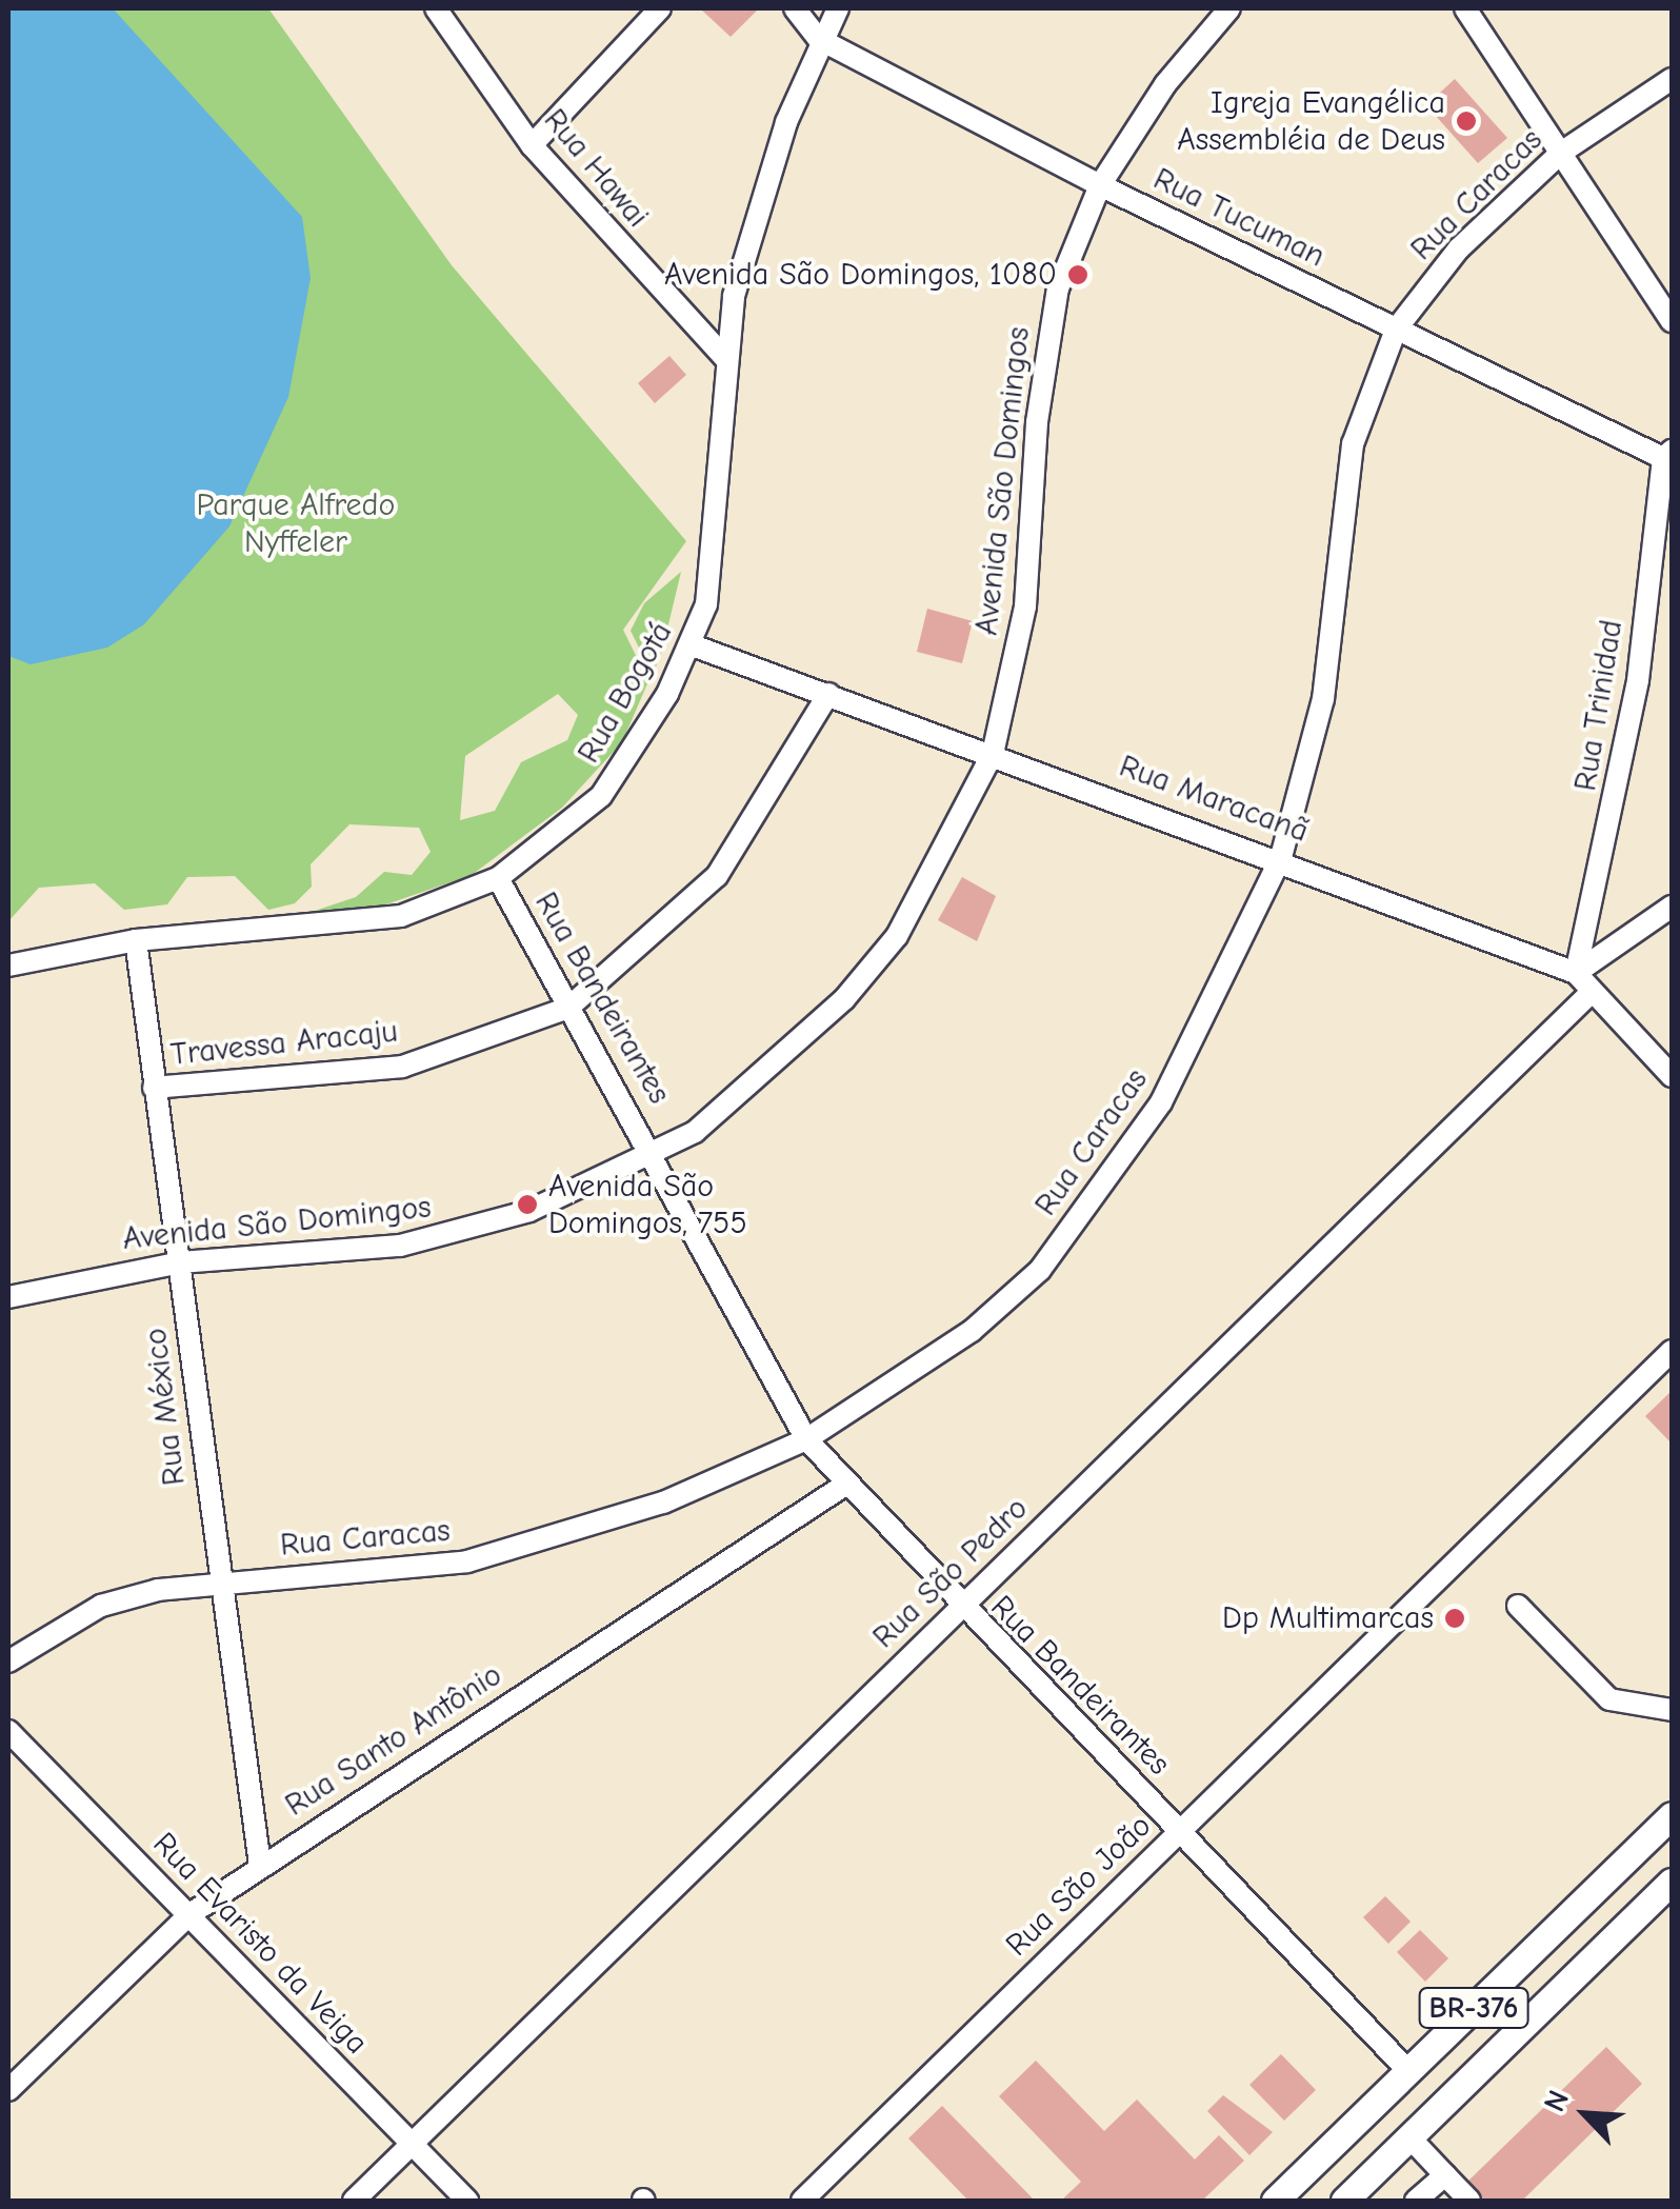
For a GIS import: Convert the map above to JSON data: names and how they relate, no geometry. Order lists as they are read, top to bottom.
{
  "streets": {
    "main road": ["BR-376"],
    "street": [
      "Rua Hawai",
      "Rua Caracas",
      "Rua Tucuman",
      "Avenida São Domingos",
      "Rua Bogotá",
      "Rua Trinidad",
      "Rua Maracanã",
      "Rua Bandeirantes",
      "Travessa Aracaju",
      "Rua México",
      "Rua São Pedro",
      "Rua Santo Antônio",
      "Rua São João",
      "Rua Evaristo da Veiga"
    ]
  },
  "crossings": [
    ["Rua Hawai", "Rua Bogotá"],
    ["Rua Caracas", "Rua Tucuman"],
    ["Rua Caracas", "Rua Maracanã"],
    ["Rua Caracas", "Rua Bandeirantes"],
    ["Rua Caracas", "Rua México"],
    ["Rua Tucuman", "Avenida São Domingos"],
    ["Rua Tucuman", "Rua Bogotá"],
    ["Rua Tucuman", "Rua Trinidad"],
    ["Avenida São Domingos", "Rua Maracanã"],
    ["Avenida São Domingos", "Rua Bandeirantes"],
    ["Avenida São Domingos", "Rua México"],
    ["Rua Bogotá", "Rua Maracanã"],
    ["Rua Bogotá", "Rua Bandeirantes"],
    ["Rua Bogotá", "Rua México"],
    ["Rua Trinidad", "Rua Maracanã"],
    ["Rua Maracanã", "Travessa Aracaju"],
    ["Rua Maracanã", "Rua São Pedro"],
    ["Rua Bandeirantes", "Travessa Aracaju"],
    ["Rua Bandeirantes", "Rua São Pedro"],
    ["Rua Bandeirantes", "Rua Santo Antônio"],
    ["Rua Bandeirantes", "Rua São João"],
    ["Rua Bandeirantes", "BR-376"],
    ["Travessa Aracaju", "Rua México"],
    ["Rua México", "Rua Santo Antônio"],
    ["Rua São Pedro", "Rua Evaristo da Veiga"],
    ["Rua Santo Antônio", "Rua Evaristo da Veiga"]
  ],
  "parks": ["Parque Alfredo Nyffeler"],
  "places": [
    "Igreja Evangélica Assembléia de Deus",
    "Avenida São Domingos, 1080",
    "Avenida São Domingos, 755",
    "Dp Multimarcas"
  ],
  "north": "top left"
}
